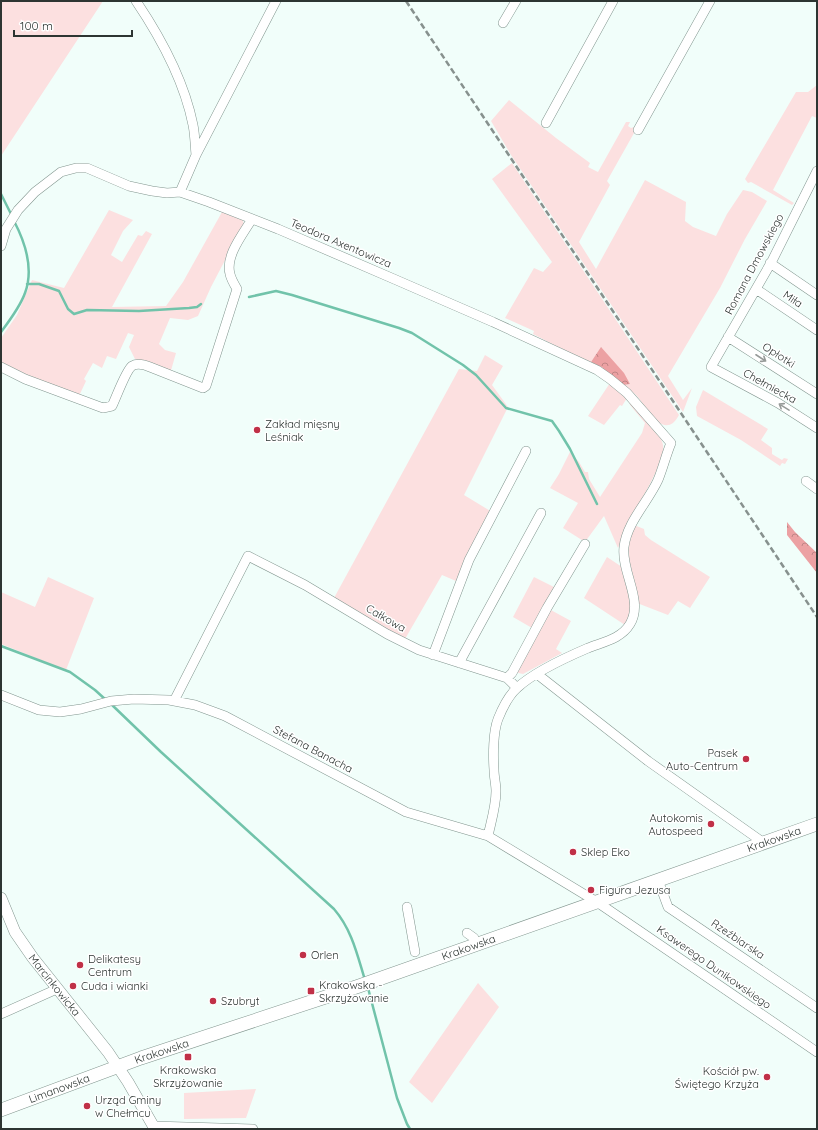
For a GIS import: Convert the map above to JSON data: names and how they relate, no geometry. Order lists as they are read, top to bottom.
{
  "streets": {
    "main road": ["Krakowska", "Limanowska"],
    "street": [
      "Teodora Axentowicza",
      "Romana Dmowskiego",
      "Miła",
      "Opłotki",
      "Chełmiecka",
      "Całkowa",
      "Stefana Banacha",
      "Rzeźbiarska",
      "Ksawerego Dunikowskiego",
      "Marcinkowicka"
    ]
  },
  "crossings": [
    ["Romana Dmowskiego", "Miła"],
    ["Romana Dmowskiego", "Opłotki"],
    ["Romana Dmowskiego", "Chełmiecka"],
    ["Całkowa", "Stefana Banacha"],
    ["Stefana Banacha", "Krakowska"],
    ["Stefana Banacha", "Ksawerego Dunikowskiego"],
    ["Krakowska", "Rzeźbiarska"],
    ["Krakowska", "Ksawerego Dunikowskiego"],
    ["Krakowska", "Marcinkowicka"],
    ["Krakowska", "Limanowska"],
    ["Marcinkowicka", "Limanowska"]
  ],
  "one_way": ["Opłotki", "Chełmiecka"],
  "places": {
    "other": [
      "Zakład mięsny Leśniak",
      "Pasek Auto-Centrum",
      "Autokomis Autospeed",
      "Sklep Eko",
      "Figura Jezusa",
      "Orlen",
      "Delikatesy Centrum",
      "Cuda i wianki",
      "Szubryt",
      "Kościół pw. Świętego Krzyża",
      "Urząd Gminy w Chełmcu"
    ],
    "transit": ["Krakowska - Skrzyżowanie", "Krakowska Skrzyżowanie"]
  },
  "scale_bar": "100 m"
}
